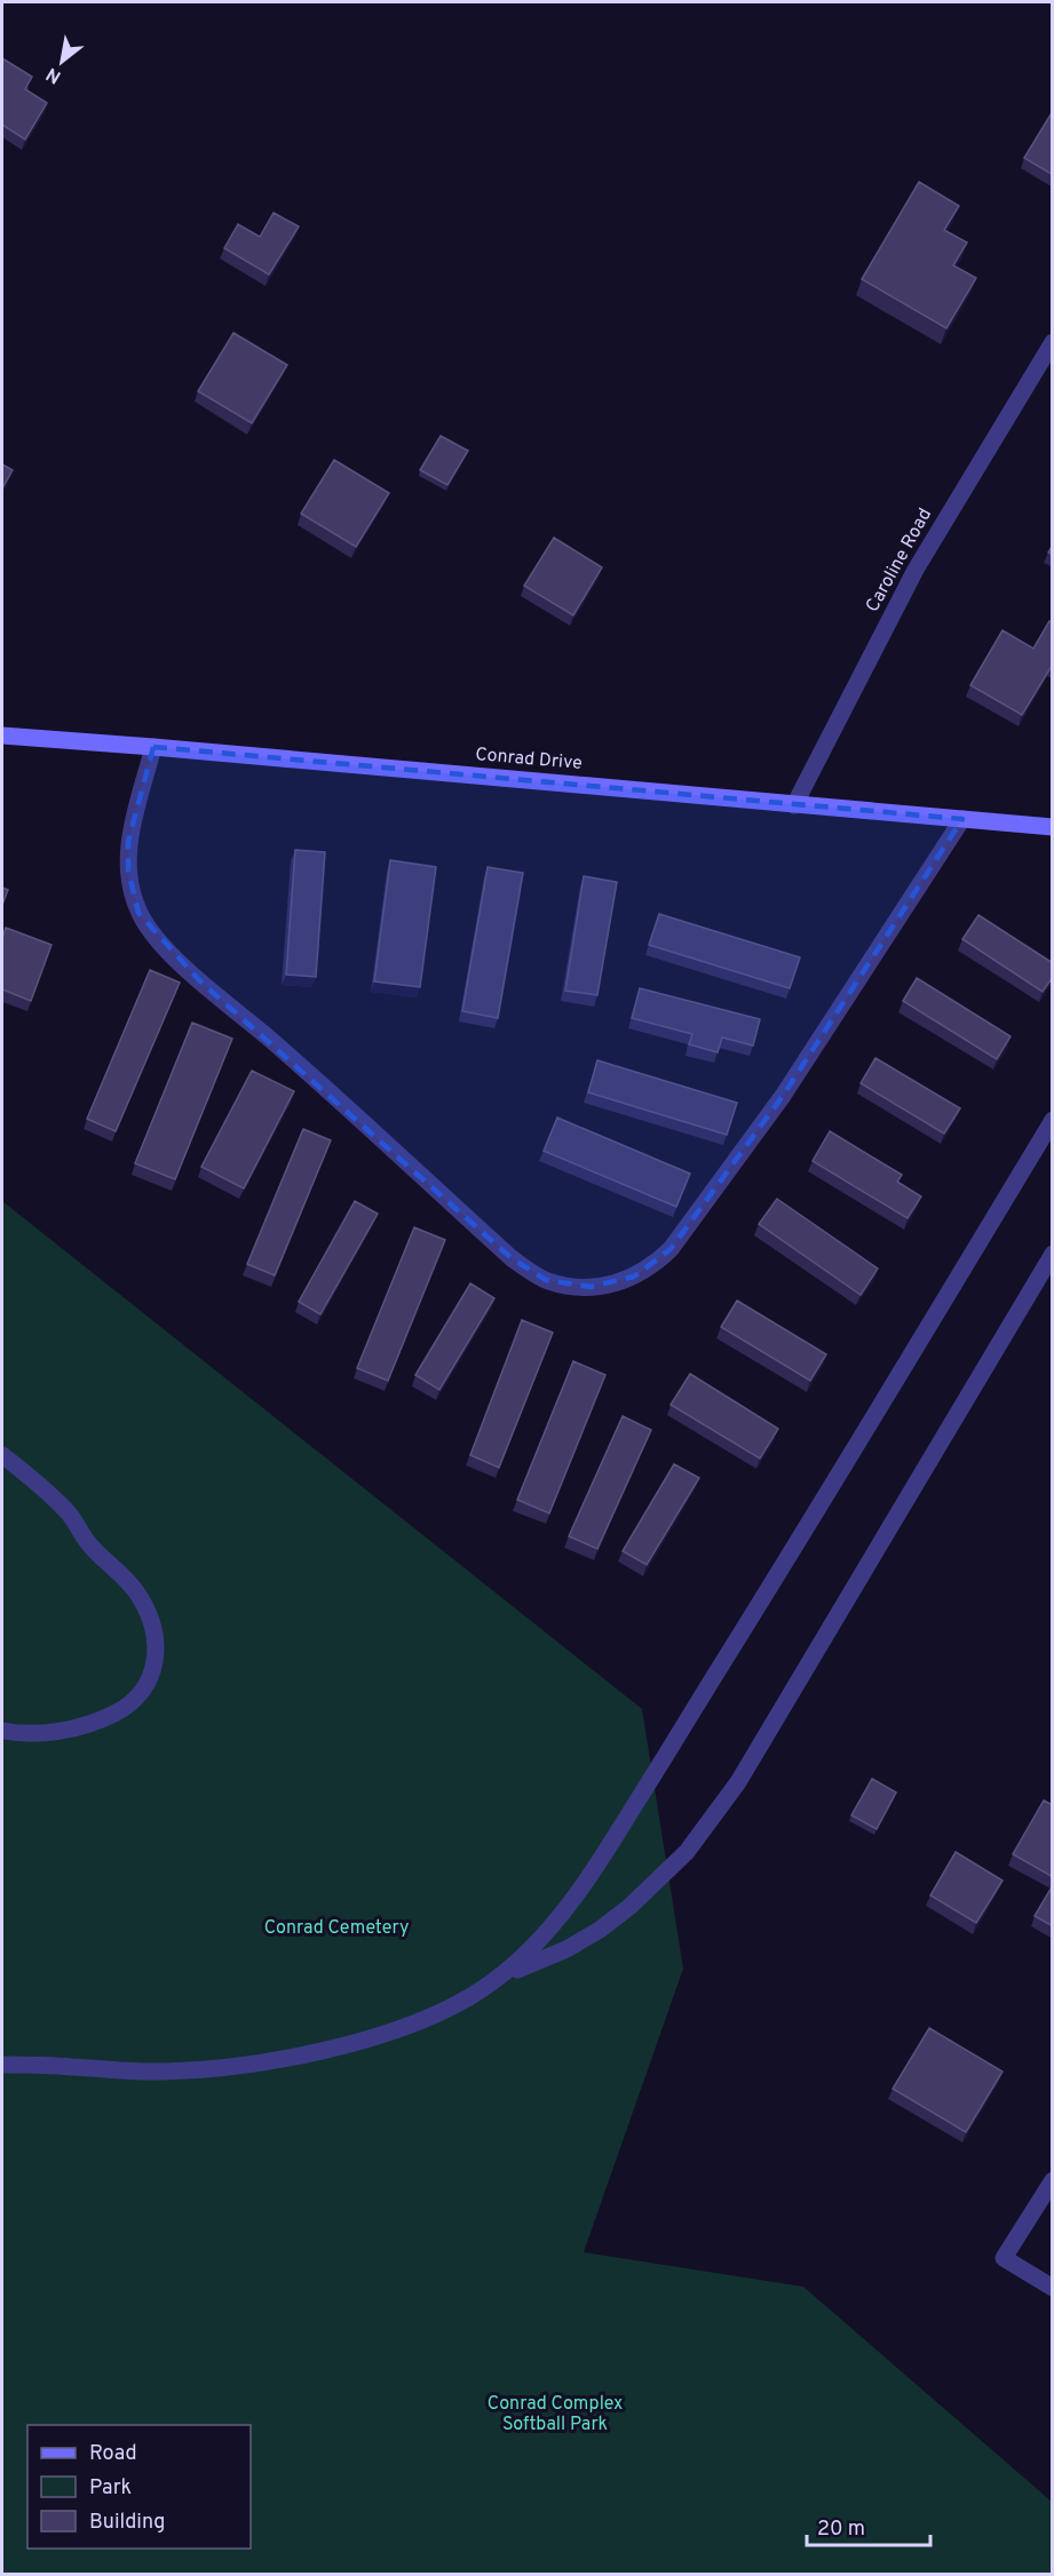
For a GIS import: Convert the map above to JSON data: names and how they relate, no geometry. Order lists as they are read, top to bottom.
{
  "streets": {
    "street": ["Caroline Road", "Conrad Drive"]
  },
  "crossings": [
    ["Caroline Road", "Conrad Drive"]
  ],
  "parks": ["Conrad Cemetery", "Conrad Complex Softball Park"],
  "legend": ["Road", "Park", "Building"],
  "scale_bar": "20 m",
  "north": "bottom left"
}
